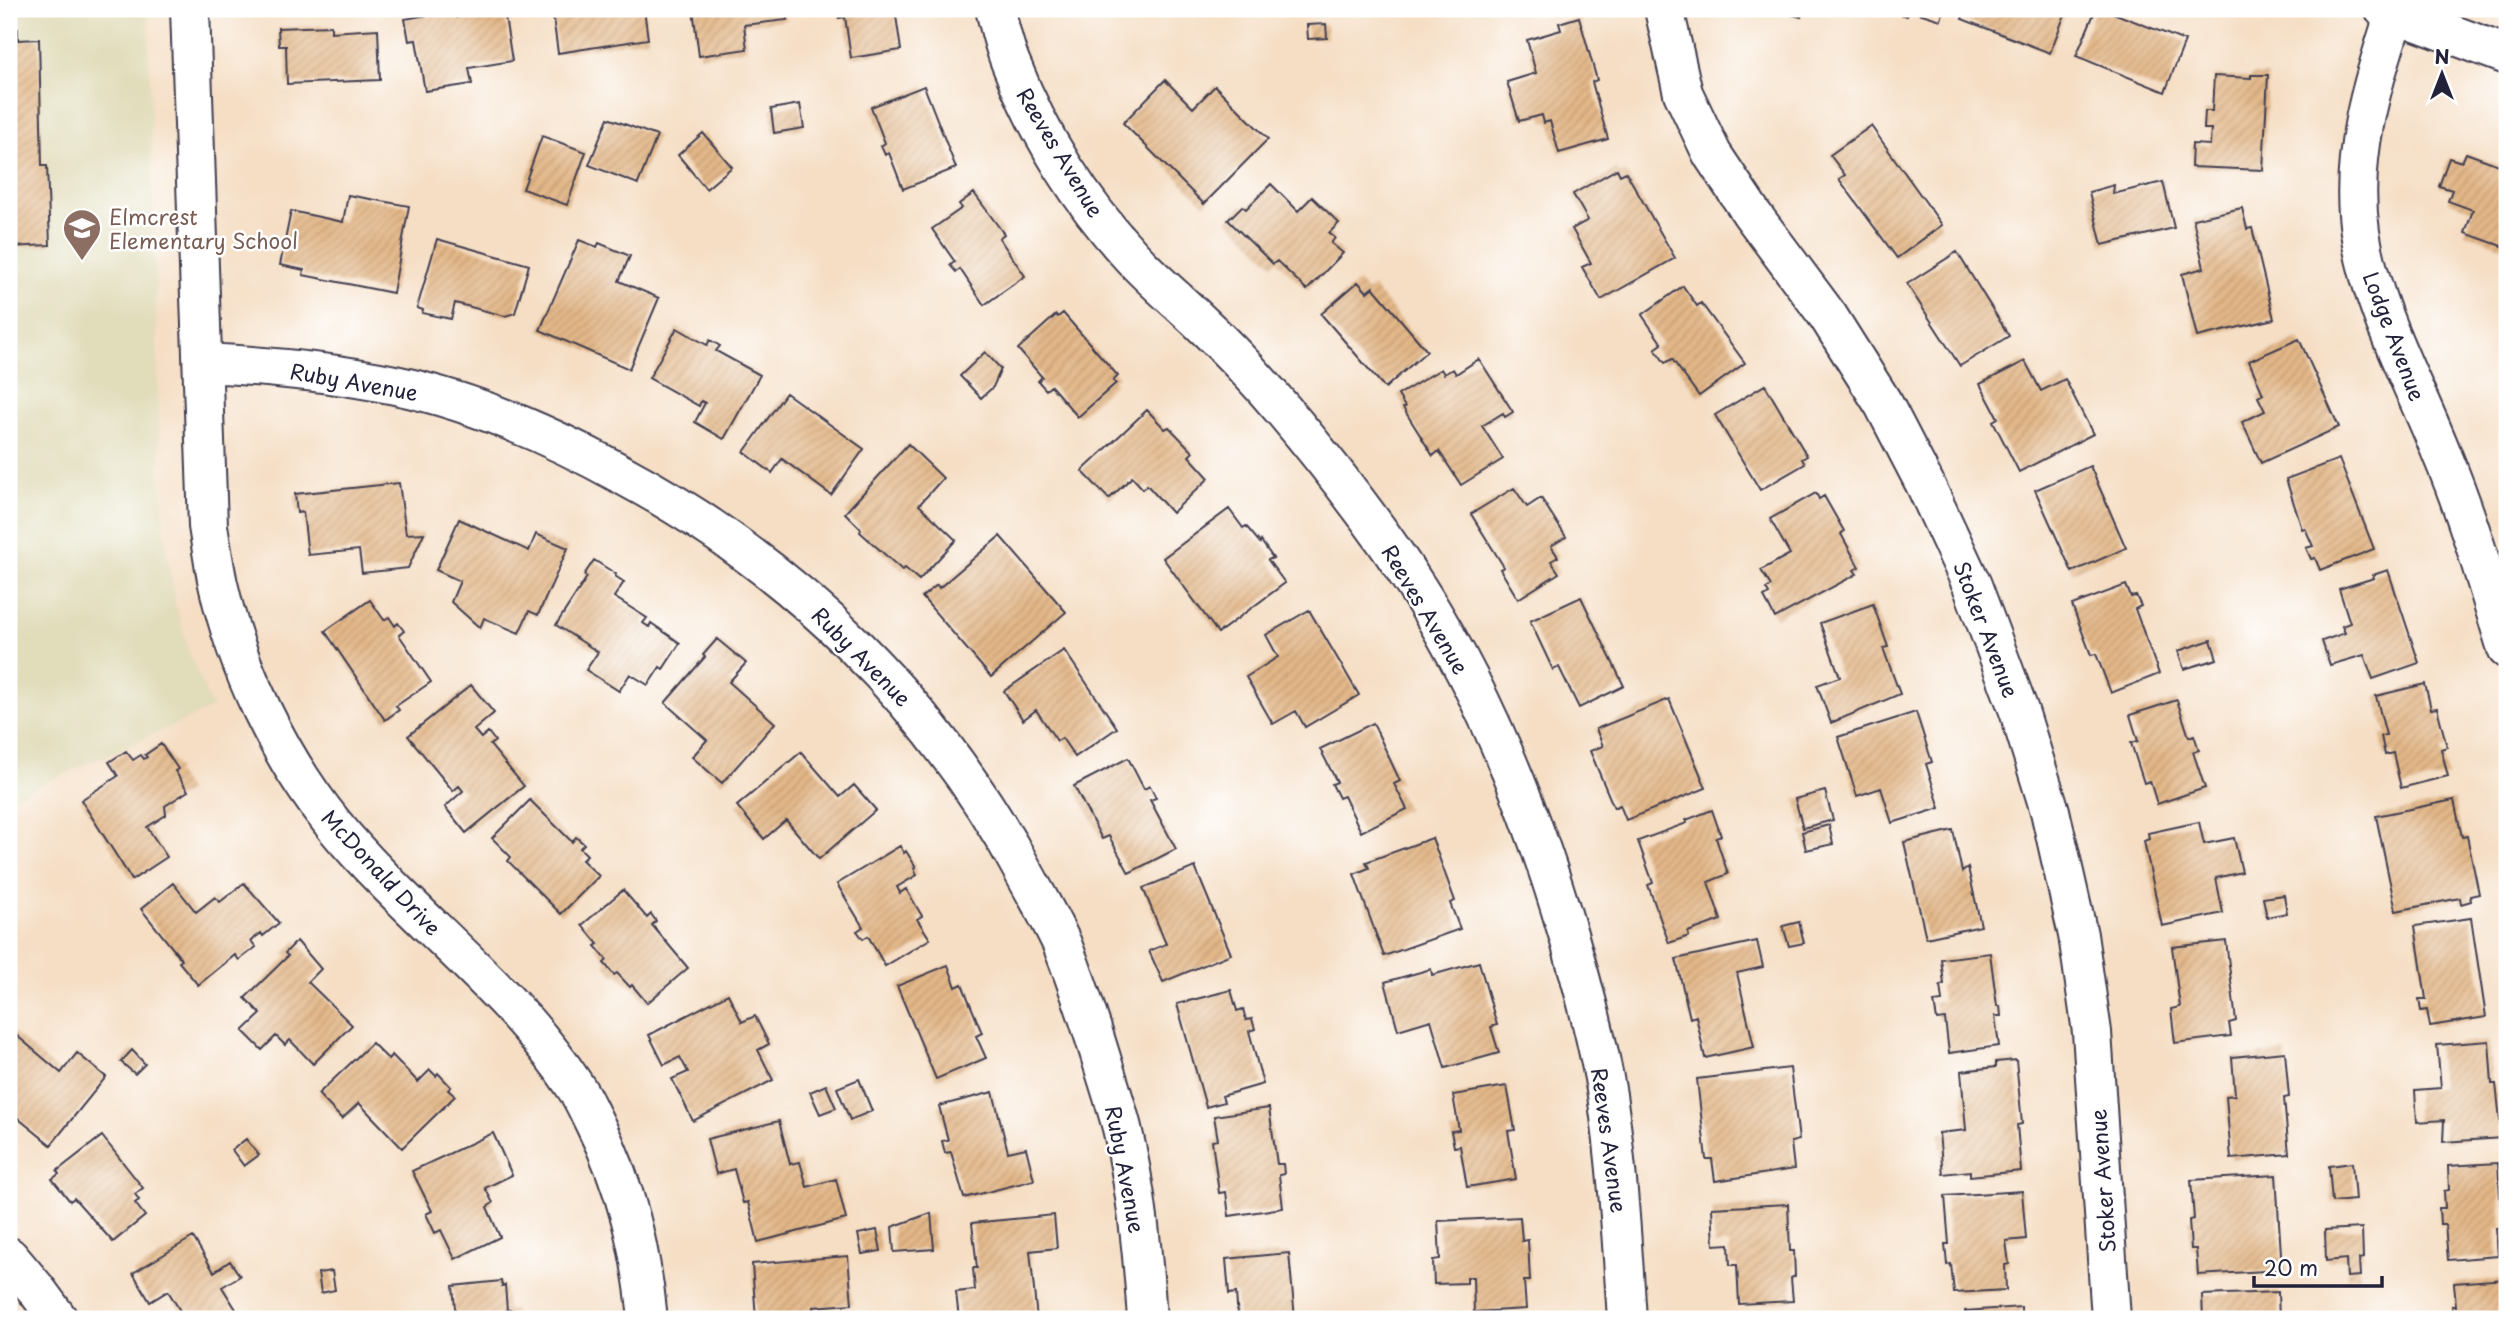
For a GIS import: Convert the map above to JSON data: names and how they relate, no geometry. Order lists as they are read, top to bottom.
{
  "streets": {
    "street": [
      "Reeves Avenue",
      "Lodge Avenue",
      "Ruby Avenue",
      "Stoker Avenue",
      "McDonald Drive"
    ]
  },
  "crossings": [
    ["Ruby Avenue", "McDonald Drive"]
  ],
  "places": {
    "school or university": ["Elmcrest Elementary School"]
  },
  "scale_bar": "20 m",
  "north": "top"
}
